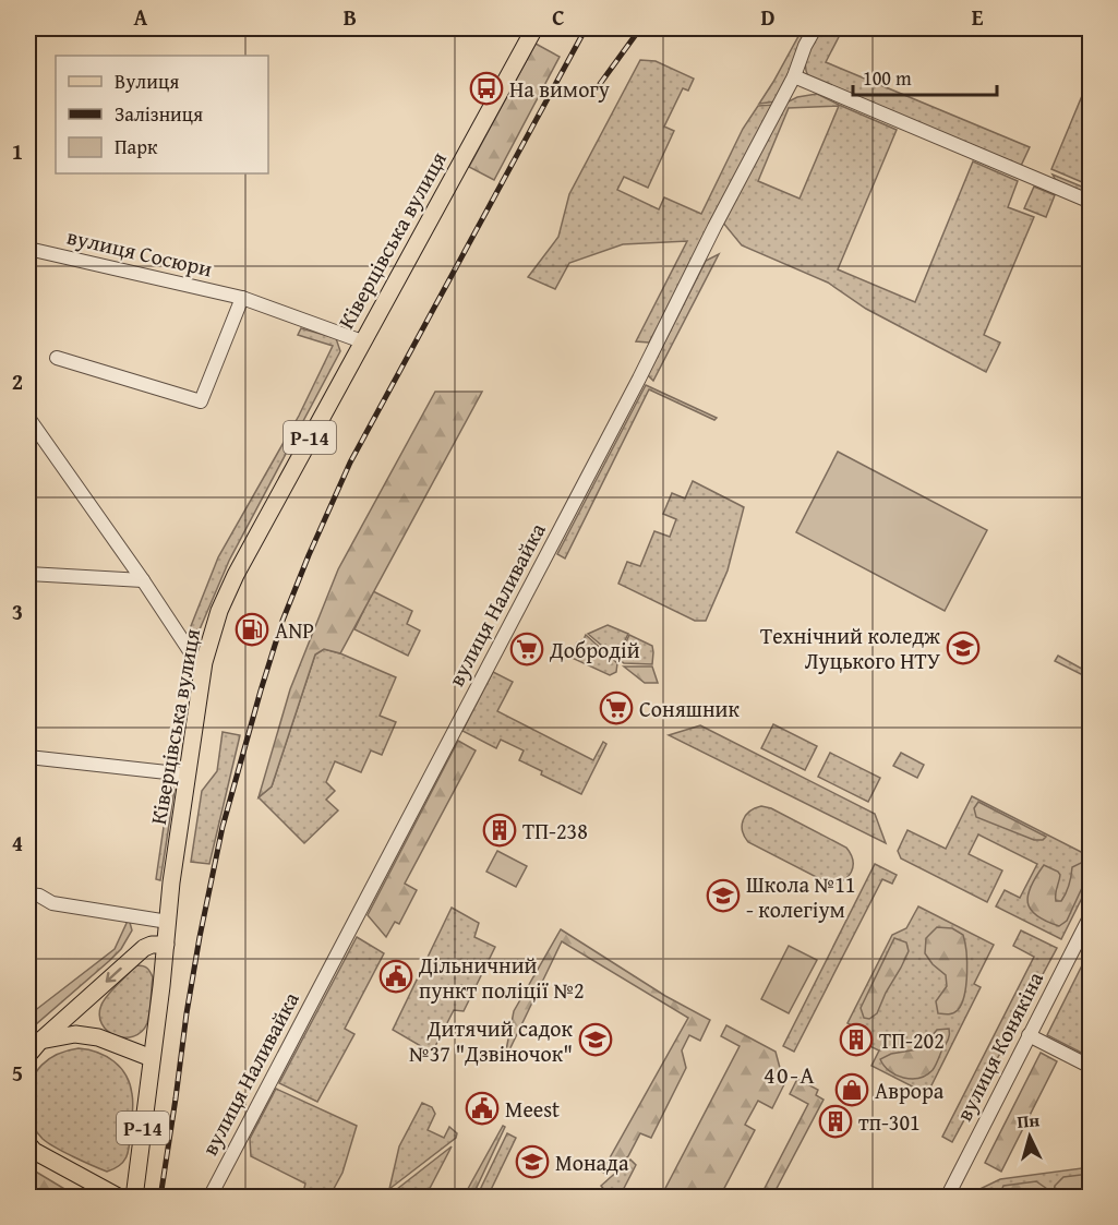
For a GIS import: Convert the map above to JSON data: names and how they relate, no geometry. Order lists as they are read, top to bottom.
{
  "streets": {
    "main road": ["Ківерцівська вулиця", "Р-14"],
    "street": ["вулиця Сосюри", "вулиця Наливайка", "вулиця Конякіна"]
  },
  "crossings": [
    ["Ківерцівська вулиця", "вулиця Сосюри"]
  ],
  "districts": ["40-А"],
  "places": {
    "bus stop": ["На вимогу"],
    "fuel station": ["ANP"],
    "school or university": [
      "Технічний коледж Луцького НТУ",
      "Школа №11 - колегіум",
      "Дитячий садок №37 \"Дзвіночок\"",
      "Монада"
    ],
    "supermarket": ["Добродій", "Соняшник"],
    "building": ["ТП-238", "ТП-202", "тп-301"],
    "public building": ["Дільничний пункт поліції №2", "Meest"],
    "shop": ["Аврора"]
  },
  "legend": ["Вулиця", "Залізниця", "Парк"],
  "scale_bar": "100 m",
  "north": "top",
  "grid": {
    "columns": [
      "A",
      "B",
      "C",
      "D",
      "E"
    ],
    "rows": [
      "1",
      "2",
      "3",
      "4",
      "5"
    ]
  }
}
